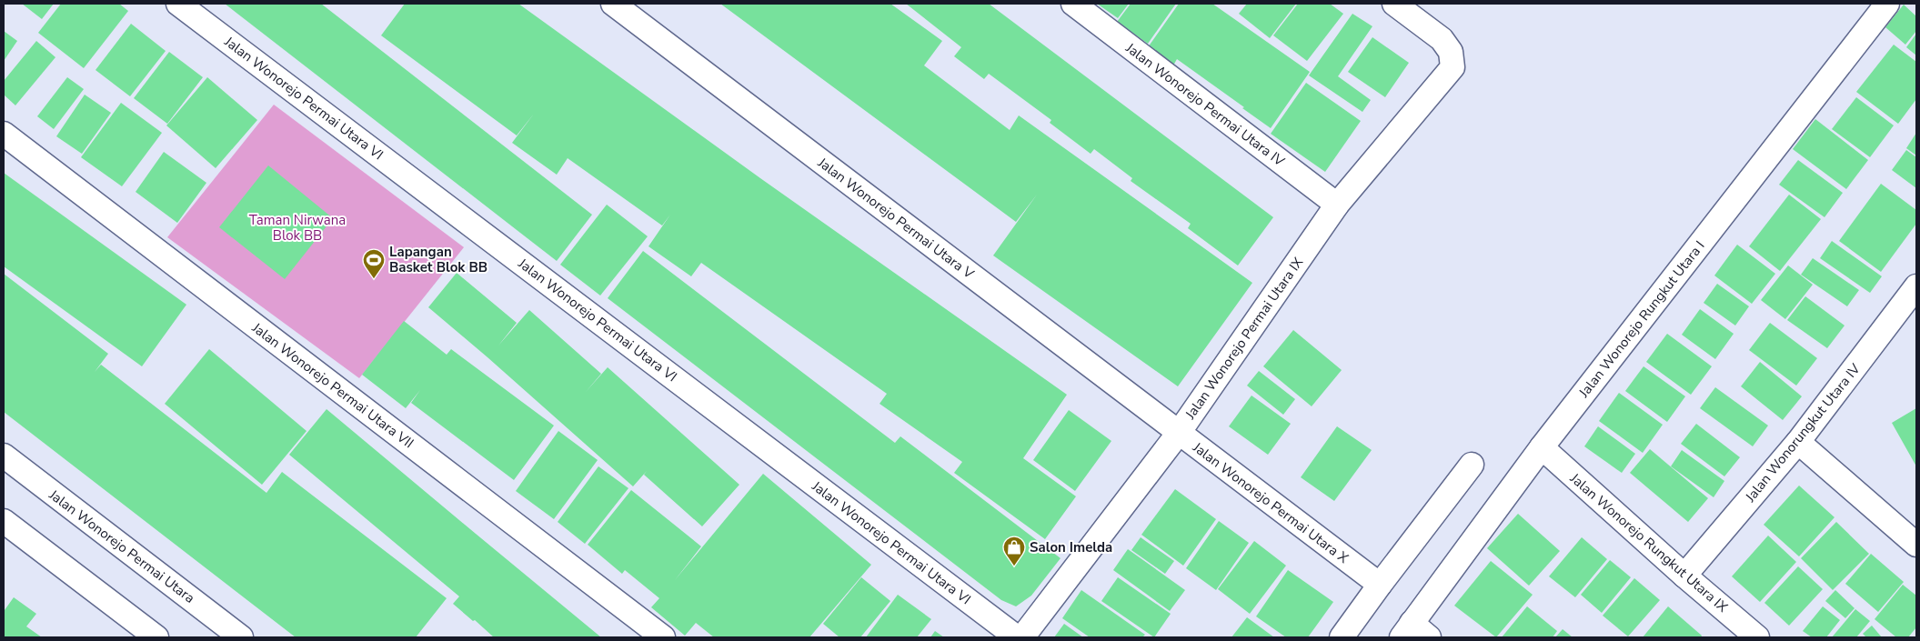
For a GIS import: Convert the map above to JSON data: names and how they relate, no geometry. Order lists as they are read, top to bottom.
{
  "streets": {
    "street": [
      "Jalan Wonorejo Permai Utara VI",
      "Jalan Wonorejo Permai Utara IV",
      "Jalan Wonorejo Permai Utara V",
      "Jalan Wonorejo Rungkut Utara I",
      "Jalan Wonorejo Permai Utara IX",
      "Jalan Wonorejo Permai Utara VII",
      "Jalan Wonorungkut Utara IV",
      "Jalan Wonorejo Permai Utara X",
      "Jalan Wonorejo Rungkut Utara IX",
      "Jalan Wonorejo Permai Utara"
    ]
  },
  "crossings": [
    ["Jalan Wonorejo Permai Utara IV", "Jalan Wonorejo Permai Utara IX"],
    ["Jalan Wonorejo Permai Utara V", "Jalan Wonorejo Permai Utara IX"],
    ["Jalan Wonorejo Permai Utara V", "Jalan Wonorejo Permai Utara X"],
    ["Jalan Wonorejo Rungkut Utara I", "Jalan Wonorejo Rungkut Utara IX"],
    ["Jalan Wonorejo Permai Utara IX", "Jalan Wonorejo Permai Utara X"],
    ["Jalan Wonorungkut Utara IV", "Jalan Wonorejo Rungkut Utara IX"]
  ],
  "parks": ["Taman Nirwana Blok BB"],
  "places": {
    "sports": ["Lapangan Basket Blok BB"],
    "shop": ["Salon Imelda"]
  }
}
